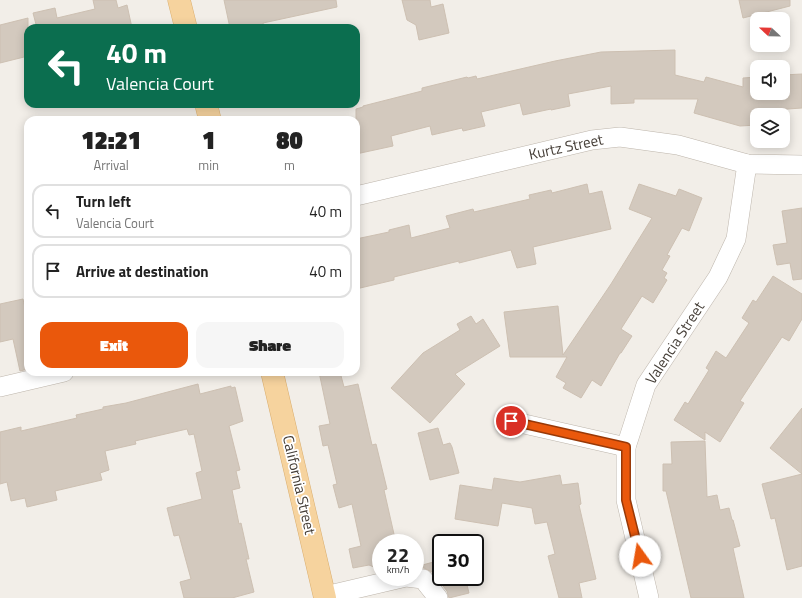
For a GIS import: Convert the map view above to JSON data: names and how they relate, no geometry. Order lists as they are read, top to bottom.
{
  "streets": {
    "main road": ["California Street"],
    "street": ["Kurtz Street", "Valencia Street"]
  },
  "crossings": [
    ["Kurtz Street", "Valencia Street"]
  ],
  "north": "left",
  "page": {
    "turn": ["40 m", "Valencia Court"],
    "eta": [
      "12:21",
      "Arrival",
      "1",
      "min",
      "80",
      "m"
    ],
    "list": [
      {
        "name": "Turn left",
        "note": "Valencia Court",
        "value": "40 m"
      },
      {
        "name": "Arrive at destination",
        "value": "40 m"
      }
    ],
    "buttons": ["Exit", "Share"],
    "speed": "22 km/h",
    "limit": "30"
  }
}
